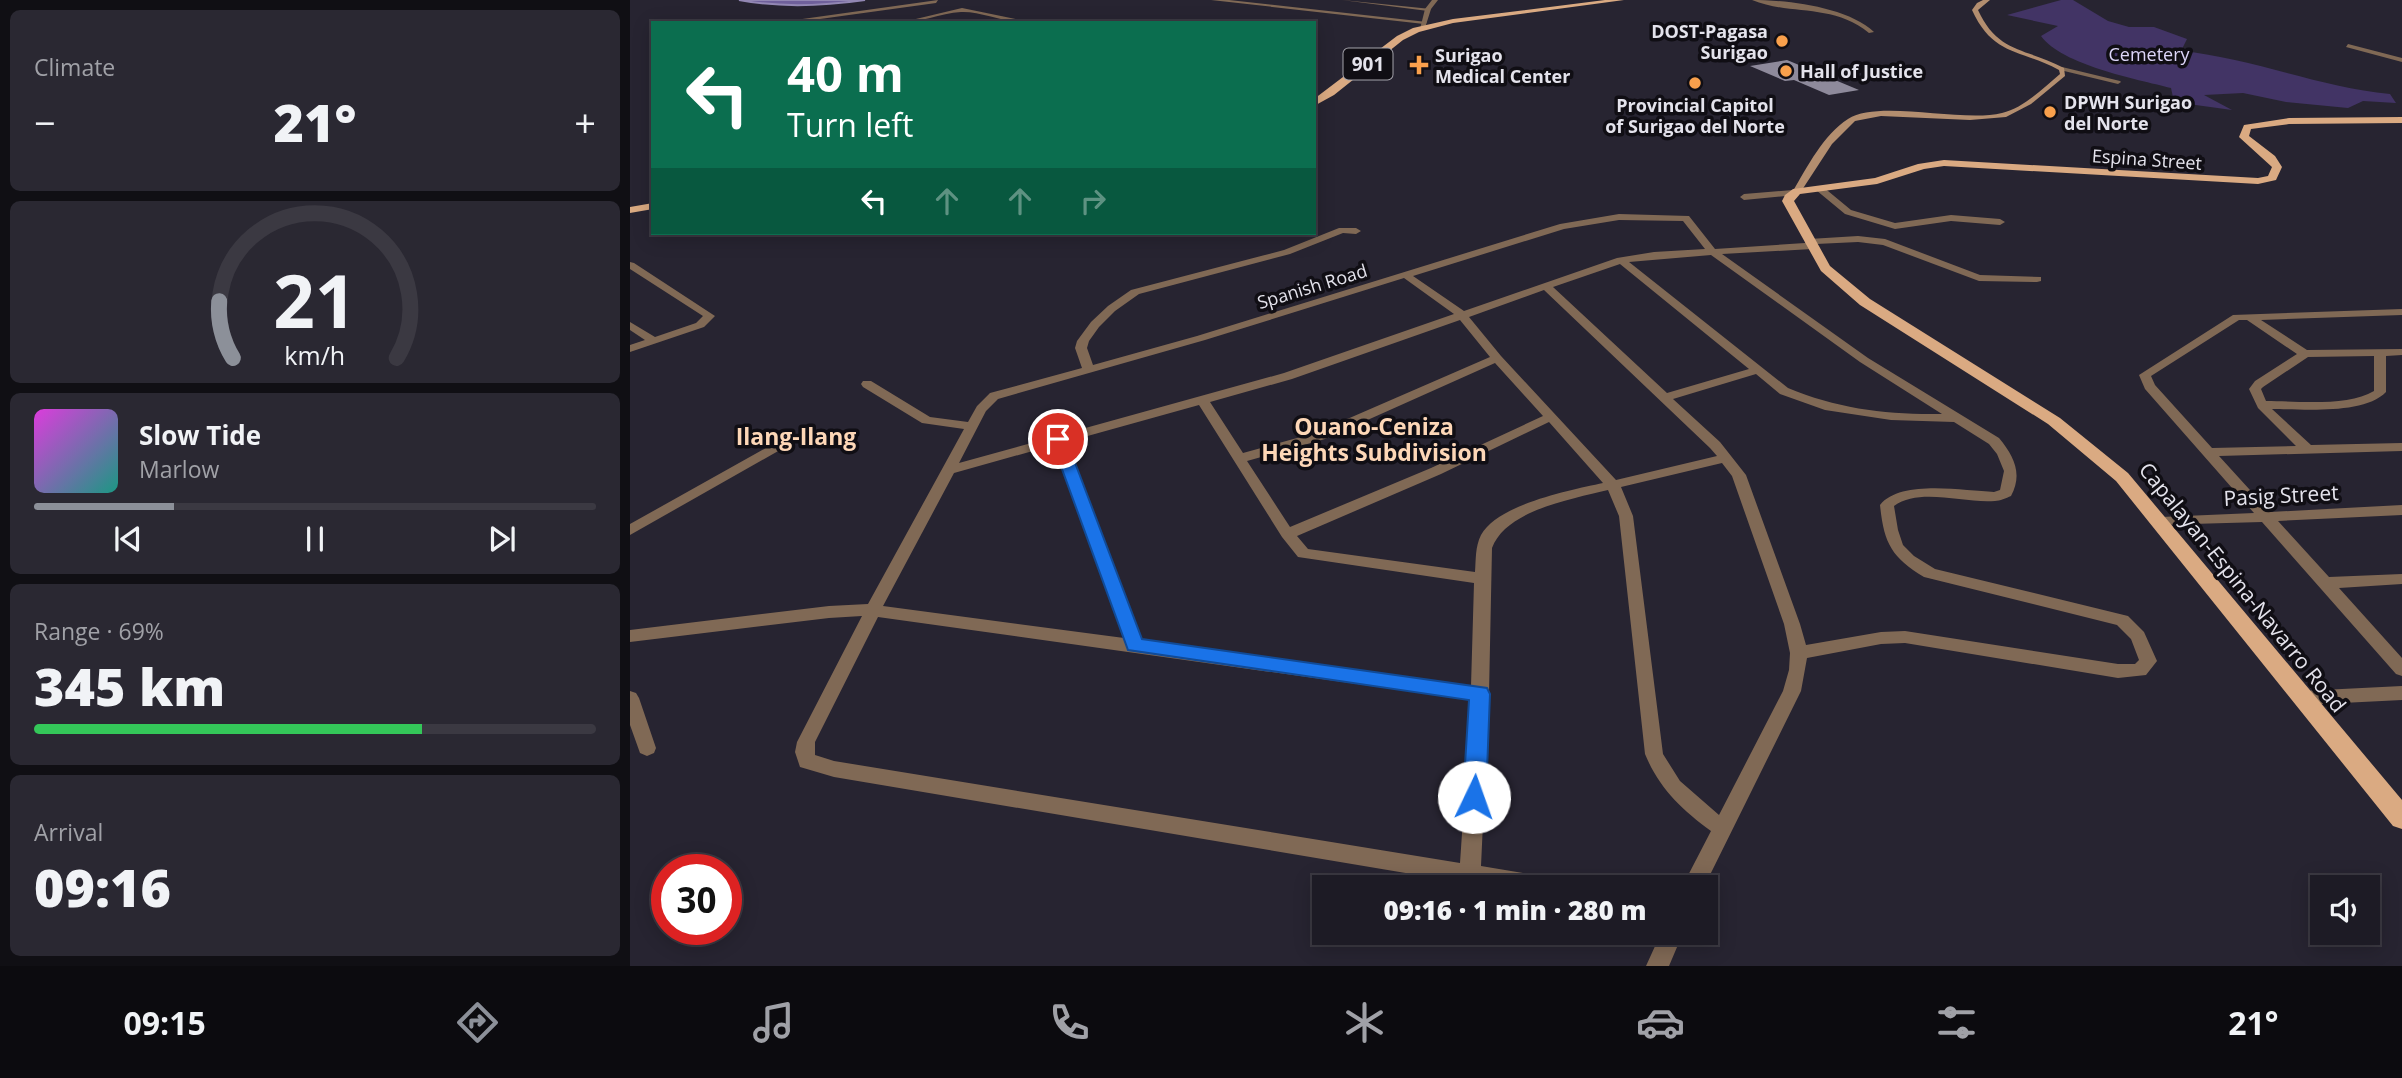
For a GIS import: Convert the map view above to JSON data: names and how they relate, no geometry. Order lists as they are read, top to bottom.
{
  "streets": {
    "main road": ["901", "Espina Street", "Capalayan-Espina-Navarro Road"],
    "street": ["Spanish Road", "Pasig Street"]
  },
  "crossings": [
    ["Espina Street", "Capalayan-Espina-Navarro Road"],
    ["Pasig Street", "Capalayan-Espina-Navarro Road"]
  ],
  "districts": ["Ouano-Ceniza Heights Subdivision", "Ilang-Ilang"],
  "parks": ["Cemetery"],
  "places": {
    "other": [
      "DOST-Pagasa Surigao",
      "Hall of Justice",
      "Provincial Capitol of Surigao del Norte",
      "DPWH Surigao del Norte"
    ],
    "health": ["Surigao Medical Center"]
  },
  "page": {
    "tile": [
      "Climate",
      ["Range · 69%", "345 km"],
      ["Arrival", "09:16"]
    ],
    "turn": ["40 m", "Turn left"],
    "heat": ["−", "21°", "+"],
    "song": ["Slow Tide", "Marlow"],
    "limit": "30",
    "trip": "09:16 · 1 min · 280 m",
    "tabs": ["09:15", "21°"],
    "gauge": ["21", "km/h"]
  }
}
